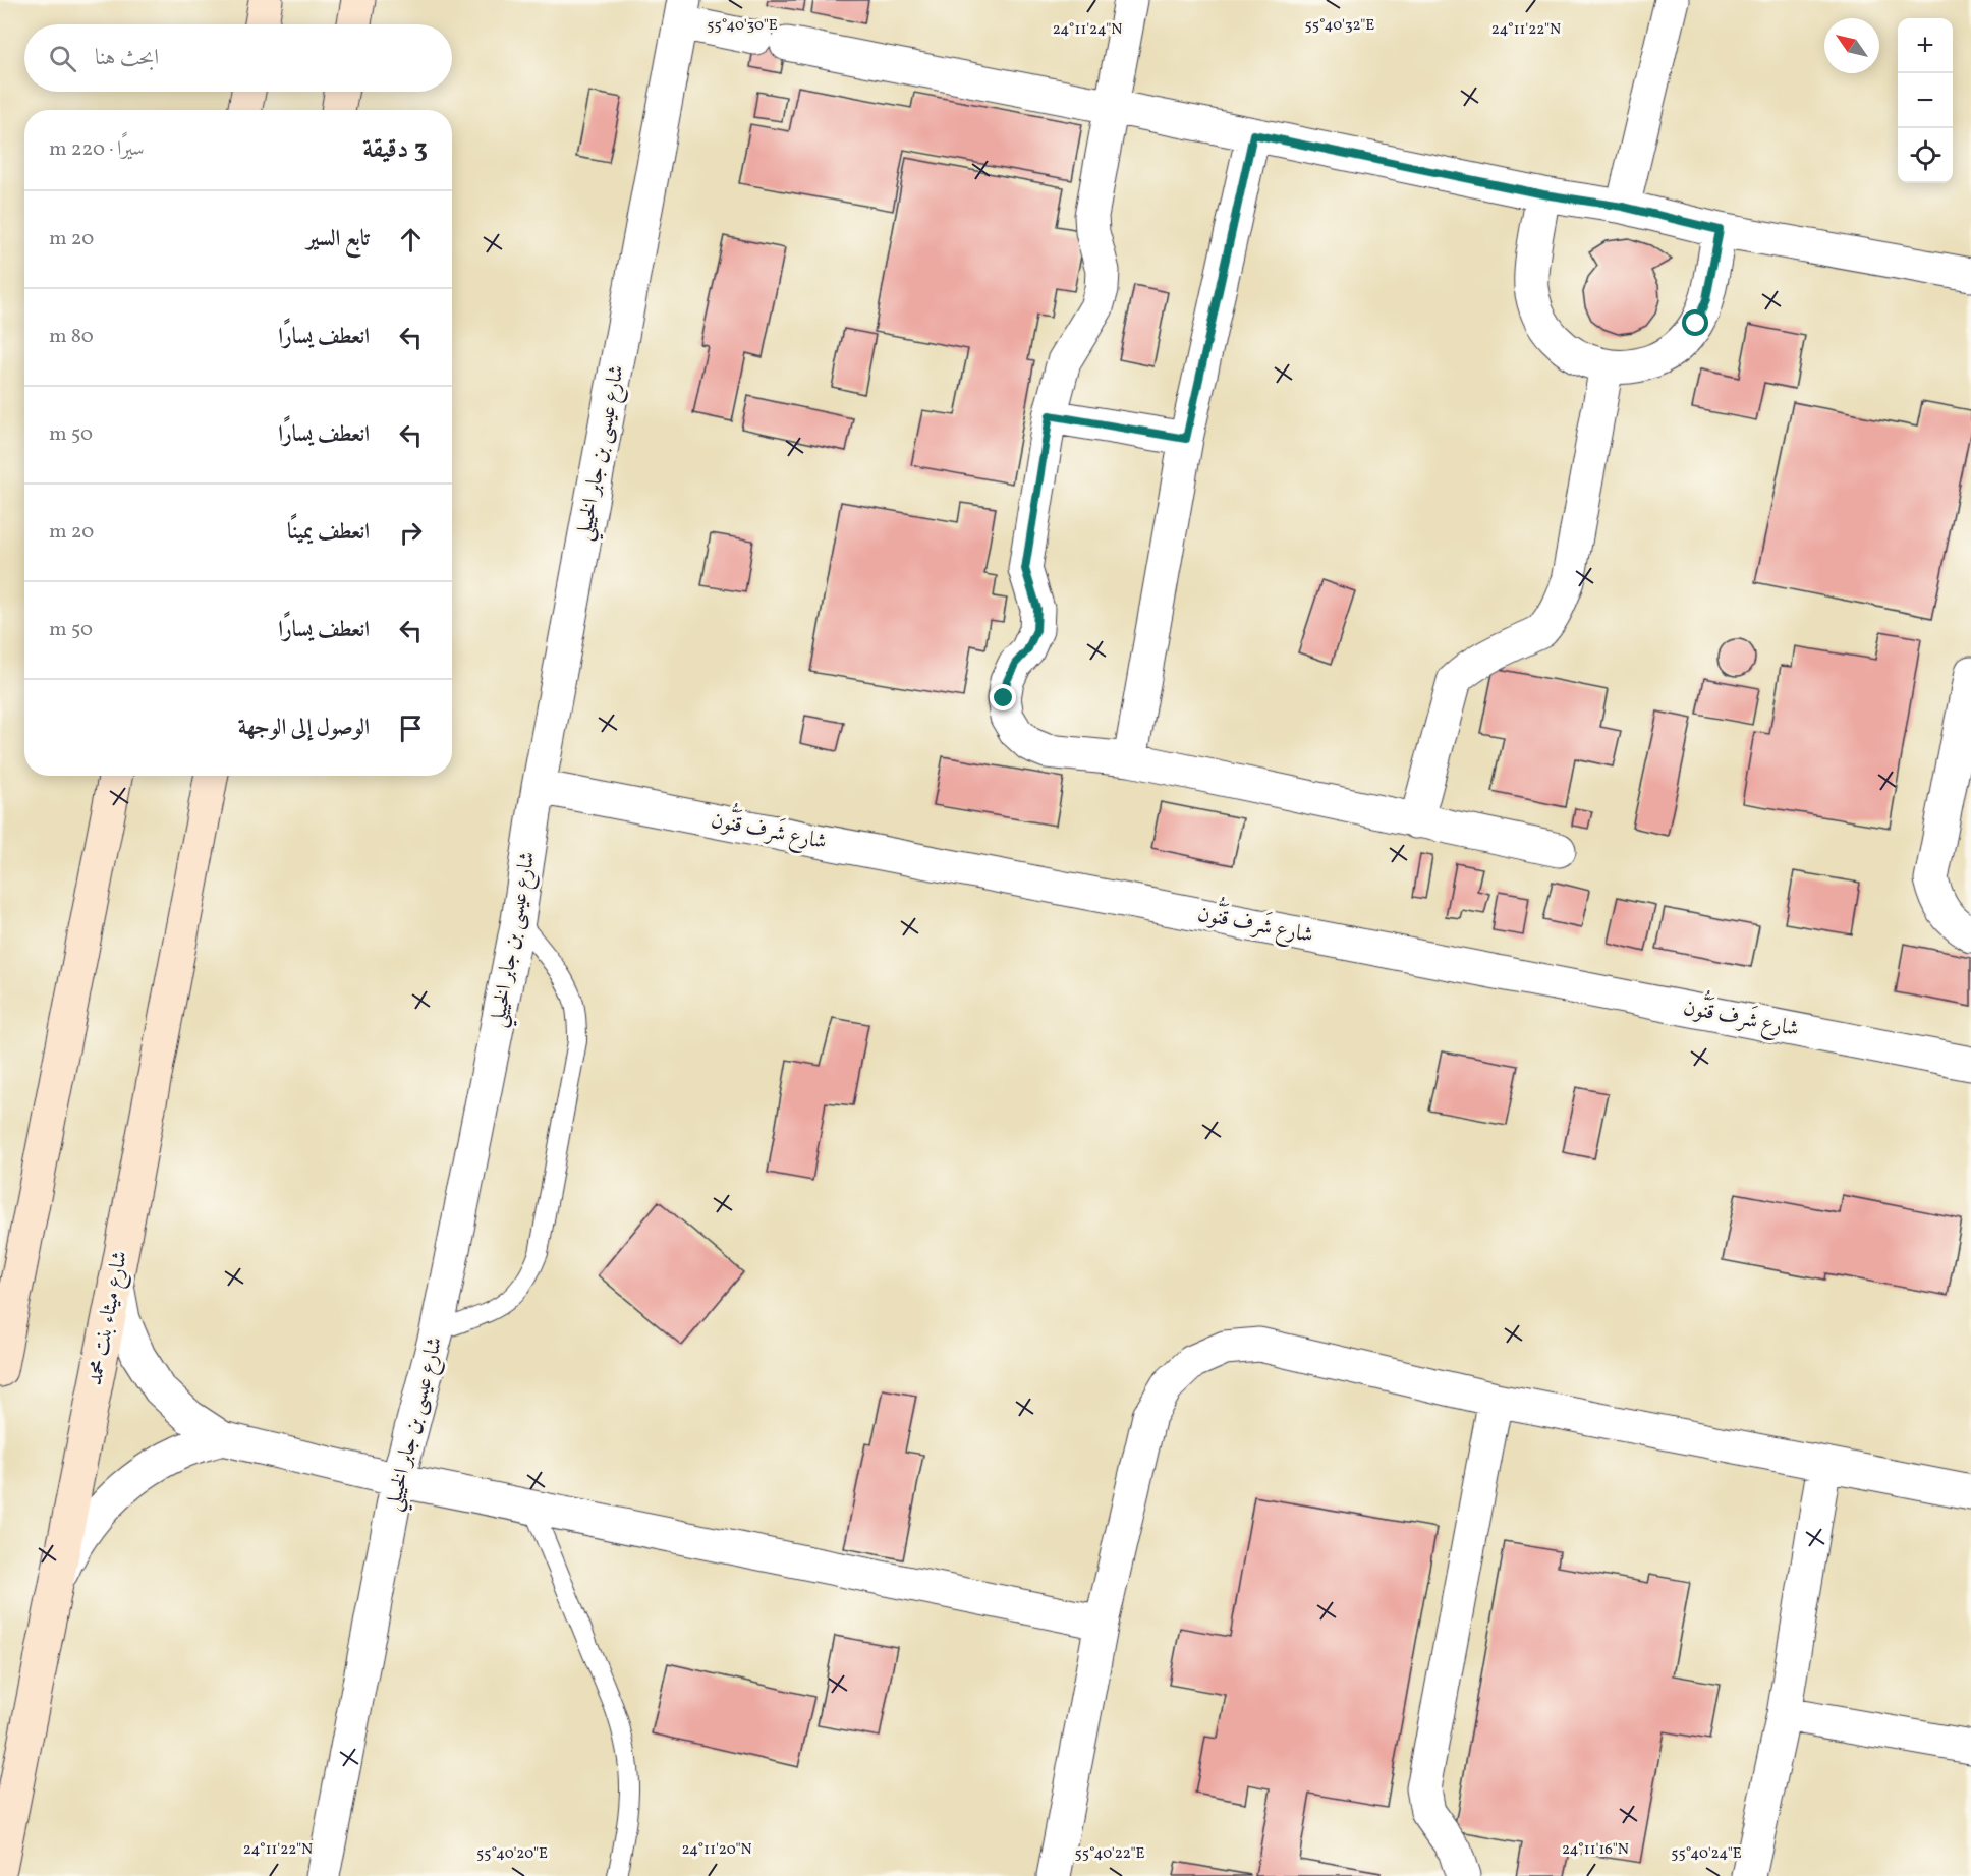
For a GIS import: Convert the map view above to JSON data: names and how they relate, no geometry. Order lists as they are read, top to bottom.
{
  "streets": {
    "main road": ["شارع ميثاء بنت محمد"],
    "street": ["شارع عيسى بن جابر الخييلي", "شارع شَرف قَنُّون"]
  },
  "crossings": [
    ["شارع عيسى بن جابر الخييلي", "شارع شَرف قَنُّون"]
  ],
  "north": "top left",
  "page": {
    "map_buttons": ["+", "−"],
    "search": "ابحث هنا",
    "heading": ["3 دقيقة", "سيرًا · 220 m"],
    "list": [
      ["تابع السير", "20 m"],
      ["انعطف يسارًا", "80 m"],
      ["انعطف يسارًا", "50 m"],
      ["انعطف يمينًا", "20 m"],
      ["انعطف يسارًا", "50 m"],
      "الوصول إلى الوجهة"
    ]
  },
  "coordinates": [
    "55°40'30\"E",
    "55°40'32\"E",
    "24°11'24\"N",
    "24°11'22\"N",
    "24°11'20\"N",
    "24°11'16\"N",
    "55°40'20\"E",
    "55°40'22\"E",
    "55°40'24\"E"
  ]
}
